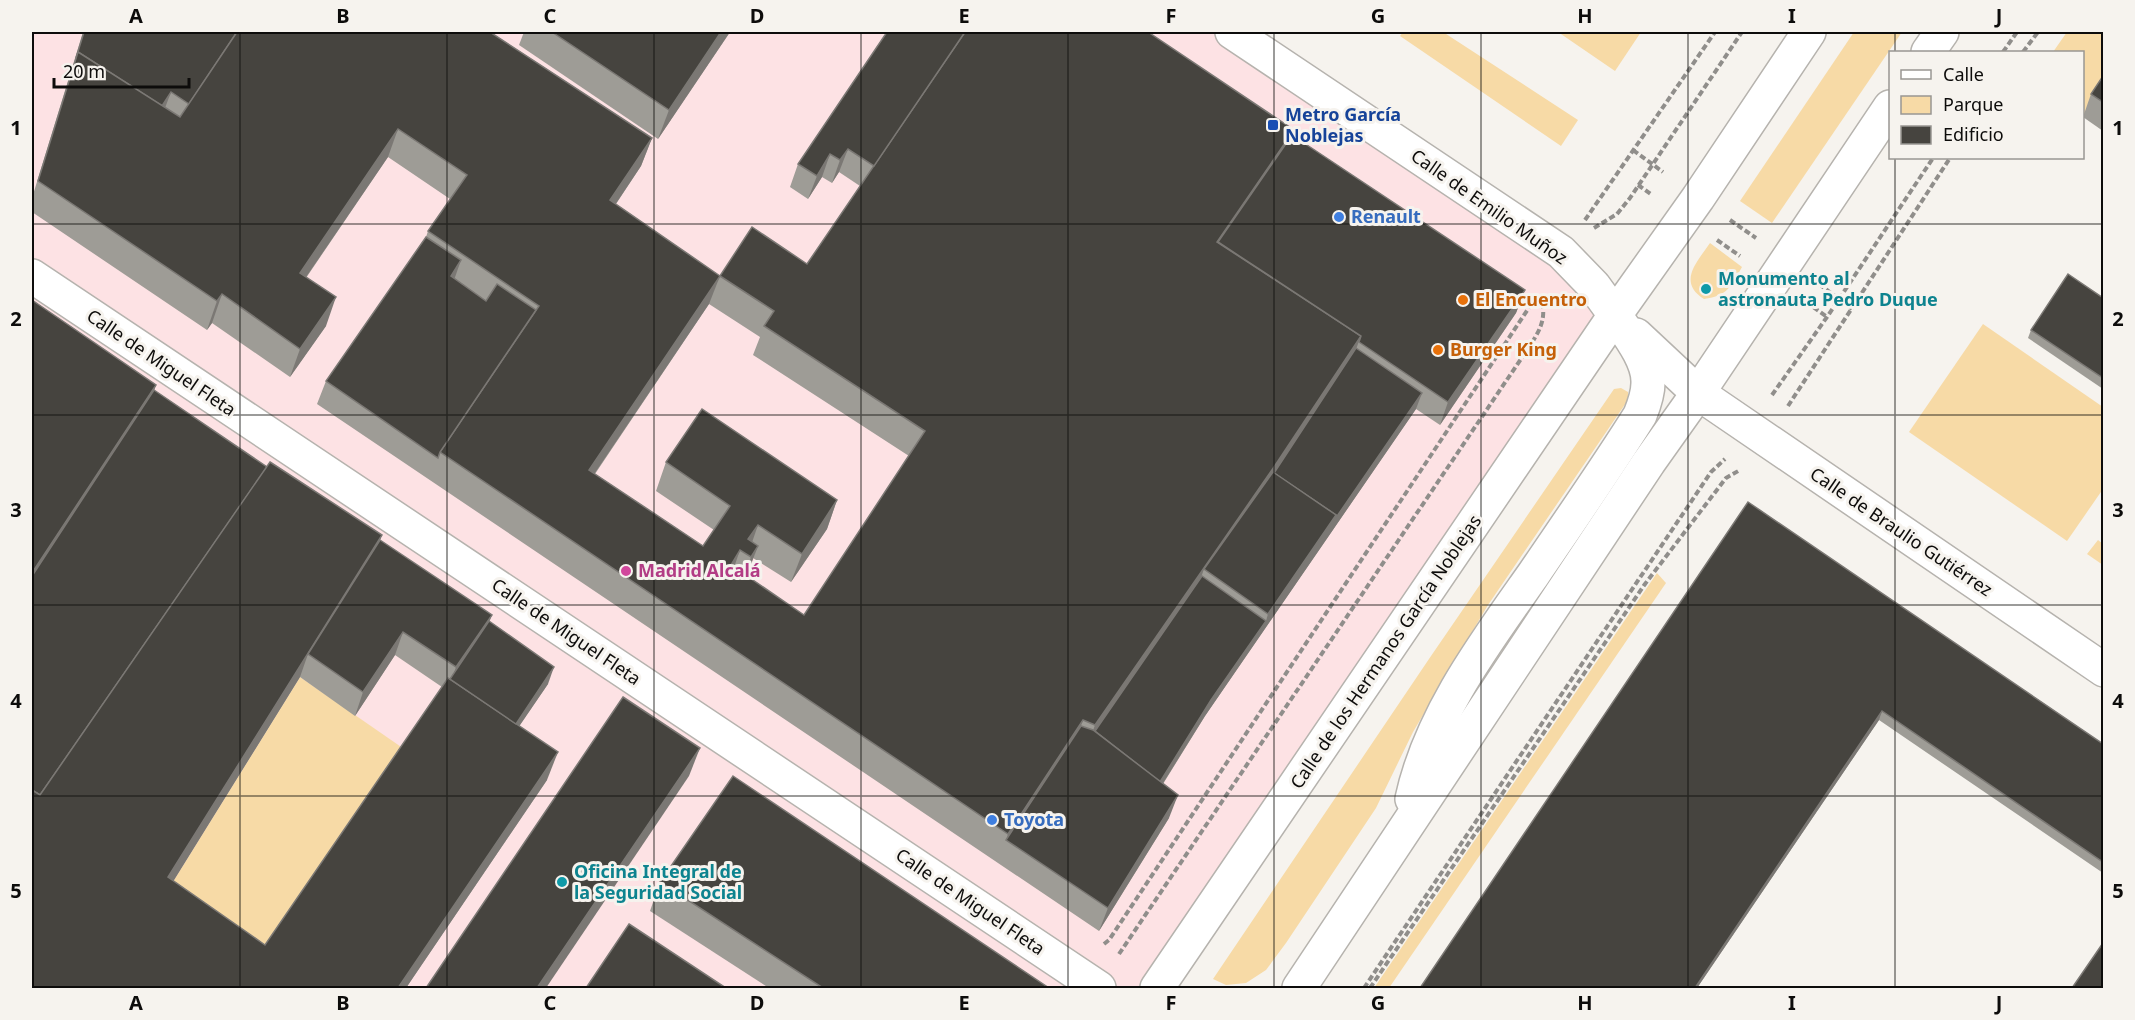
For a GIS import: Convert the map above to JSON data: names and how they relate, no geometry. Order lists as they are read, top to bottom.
{
  "streets": {
    "main road": [
      "Calle de Emilio Muñoz",
      "Calle de Miguel Fleta",
      "Calle de Braulio Gutiérrez",
      "Calle de los Hermanos García Noblejas"
    ]
  },
  "crossings": [
    ["Calle de Emilio Muñoz", "Calle de los Hermanos García Noblejas"]
  ],
  "places": {
    "transit": ["Metro García Noblejas"],
    "other": [
      "Renault",
      "Monumento al astronauta Pedro Duque",
      "El Encuentro",
      "Burger King",
      "Madrid Alcalá",
      "Toyota",
      "Oficina Integral de la Seguridad Social"
    ]
  },
  "legend": ["Calle", "Parque", "Edificio"],
  "scale_bar": "20 m",
  "grid": {
    "columns": [
      "A",
      "B",
      "C",
      "D",
      "E",
      "F",
      "G",
      "H",
      "I",
      "J"
    ],
    "rows": [
      "1",
      "2",
      "3",
      "4",
      "5"
    ]
  }
}
